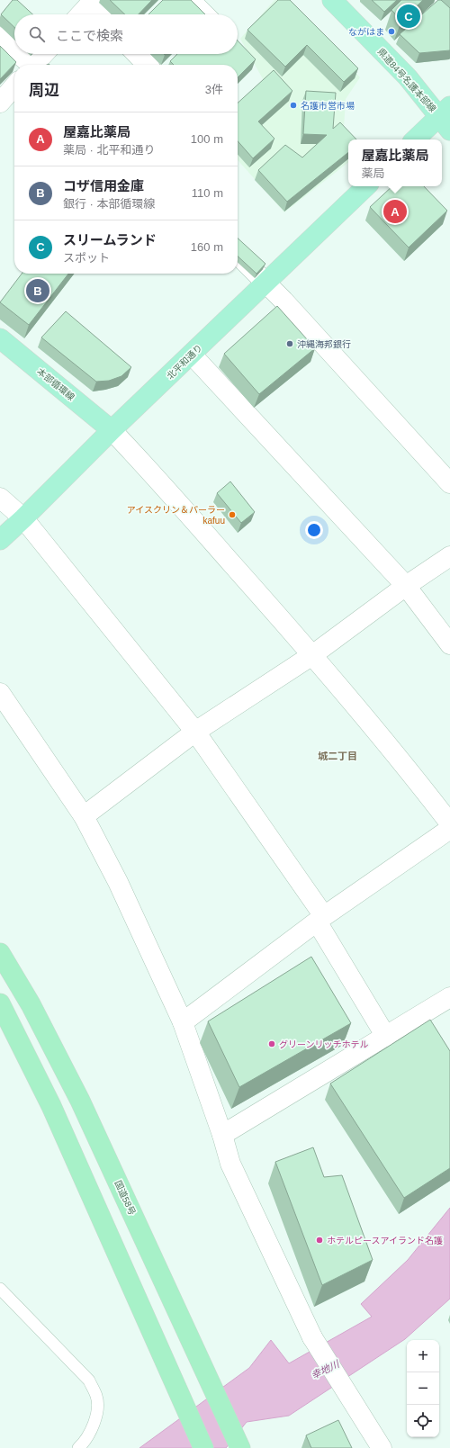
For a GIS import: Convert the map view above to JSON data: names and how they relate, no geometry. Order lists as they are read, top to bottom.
{
  "streets": {
    "highway": ["国道58号"],
    "main road": ["県道84号名護本部線", "北平和通り", "本部循環線"]
  },
  "crossings": [
    ["北平和通り", "本部循環線"]
  ],
  "districts": ["城二丁目"],
  "water": ["幸地川"],
  "places": [
    "ながはま",
    "名護市営市場",
    "沖縄海邦銀行",
    "アイスクリン＆パーラー kafuu",
    "グリーンリッチホテル",
    "ホテルピースアイランド名護"
  ],
  "page": {
    "pins": ["C", "A", "B"],
    "search": "ここで検索",
    "heading": ["周辺", "3件"],
    "list": [
      {
        "mark": "A",
        "name": "屋嘉比薬局",
        "note": "薬局 · 北平和通り",
        "value": "100 m"
      },
      {
        "mark": "B",
        "name": "コザ信用金庫",
        "note": "銀行 · 本部循環線",
        "value": "110 m"
      },
      {
        "mark": "C",
        "name": "スリームランド",
        "note": "スポット",
        "value": "160 m"
      }
    ],
    "popup": ["屋嘉比薬局", "薬局"],
    "map_buttons": ["+", "−"]
  }
}
